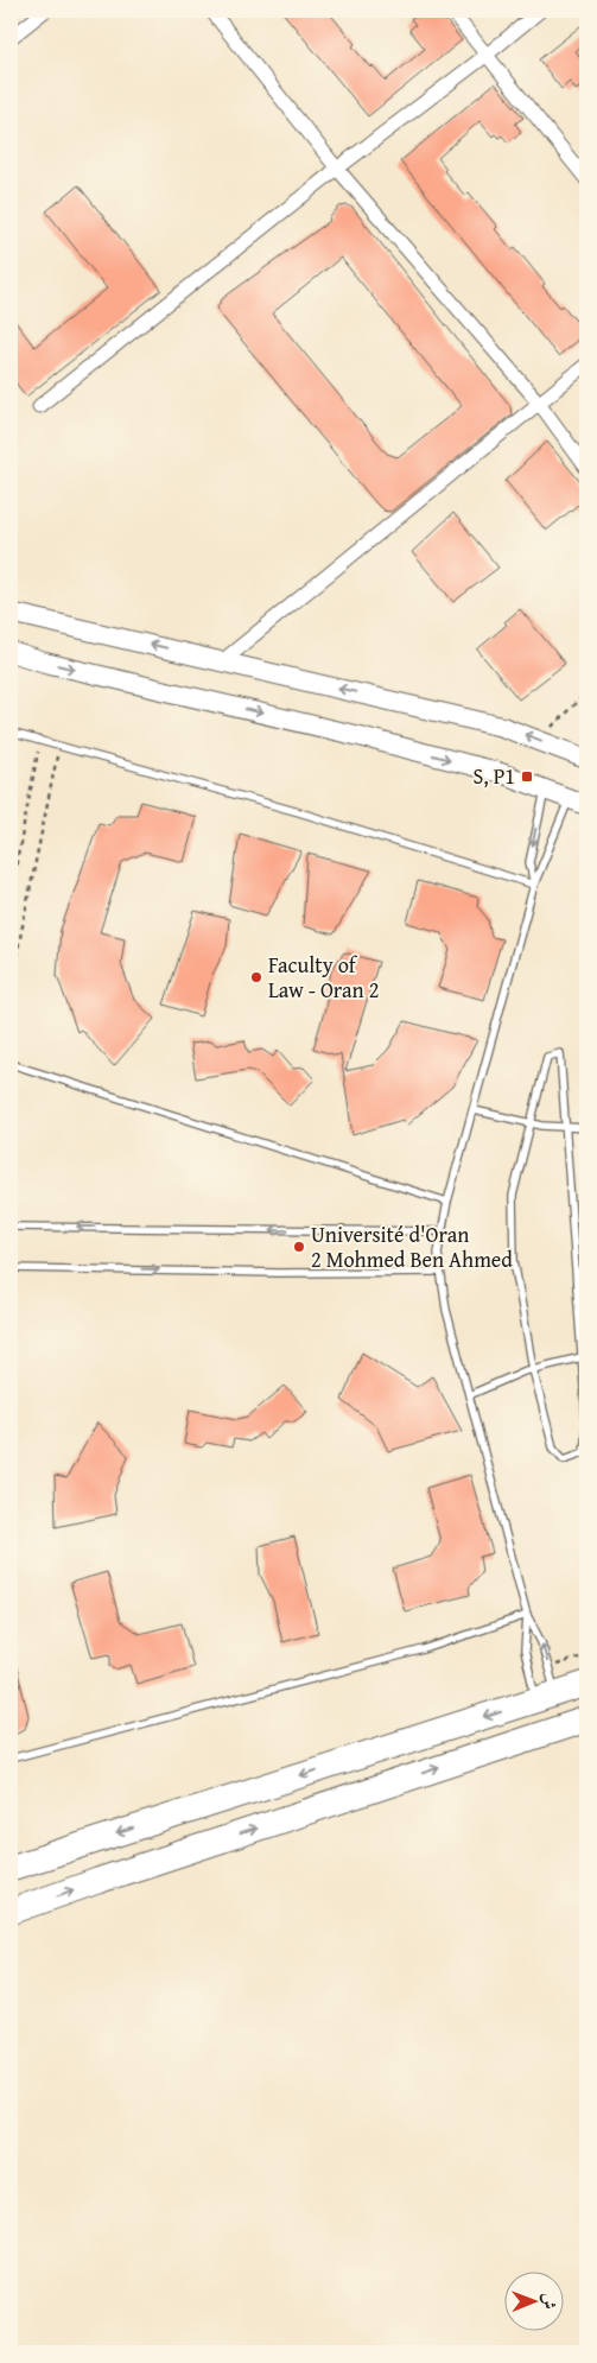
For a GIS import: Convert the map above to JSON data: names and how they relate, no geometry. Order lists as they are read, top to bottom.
{
  "places": {
    "transit": ["S, P1"],
    "other": ["Faculty of Law - Oran 2", "Université d'Oran 2 Mohmed Ben Ahmed"]
  },
  "north": "right"
}
